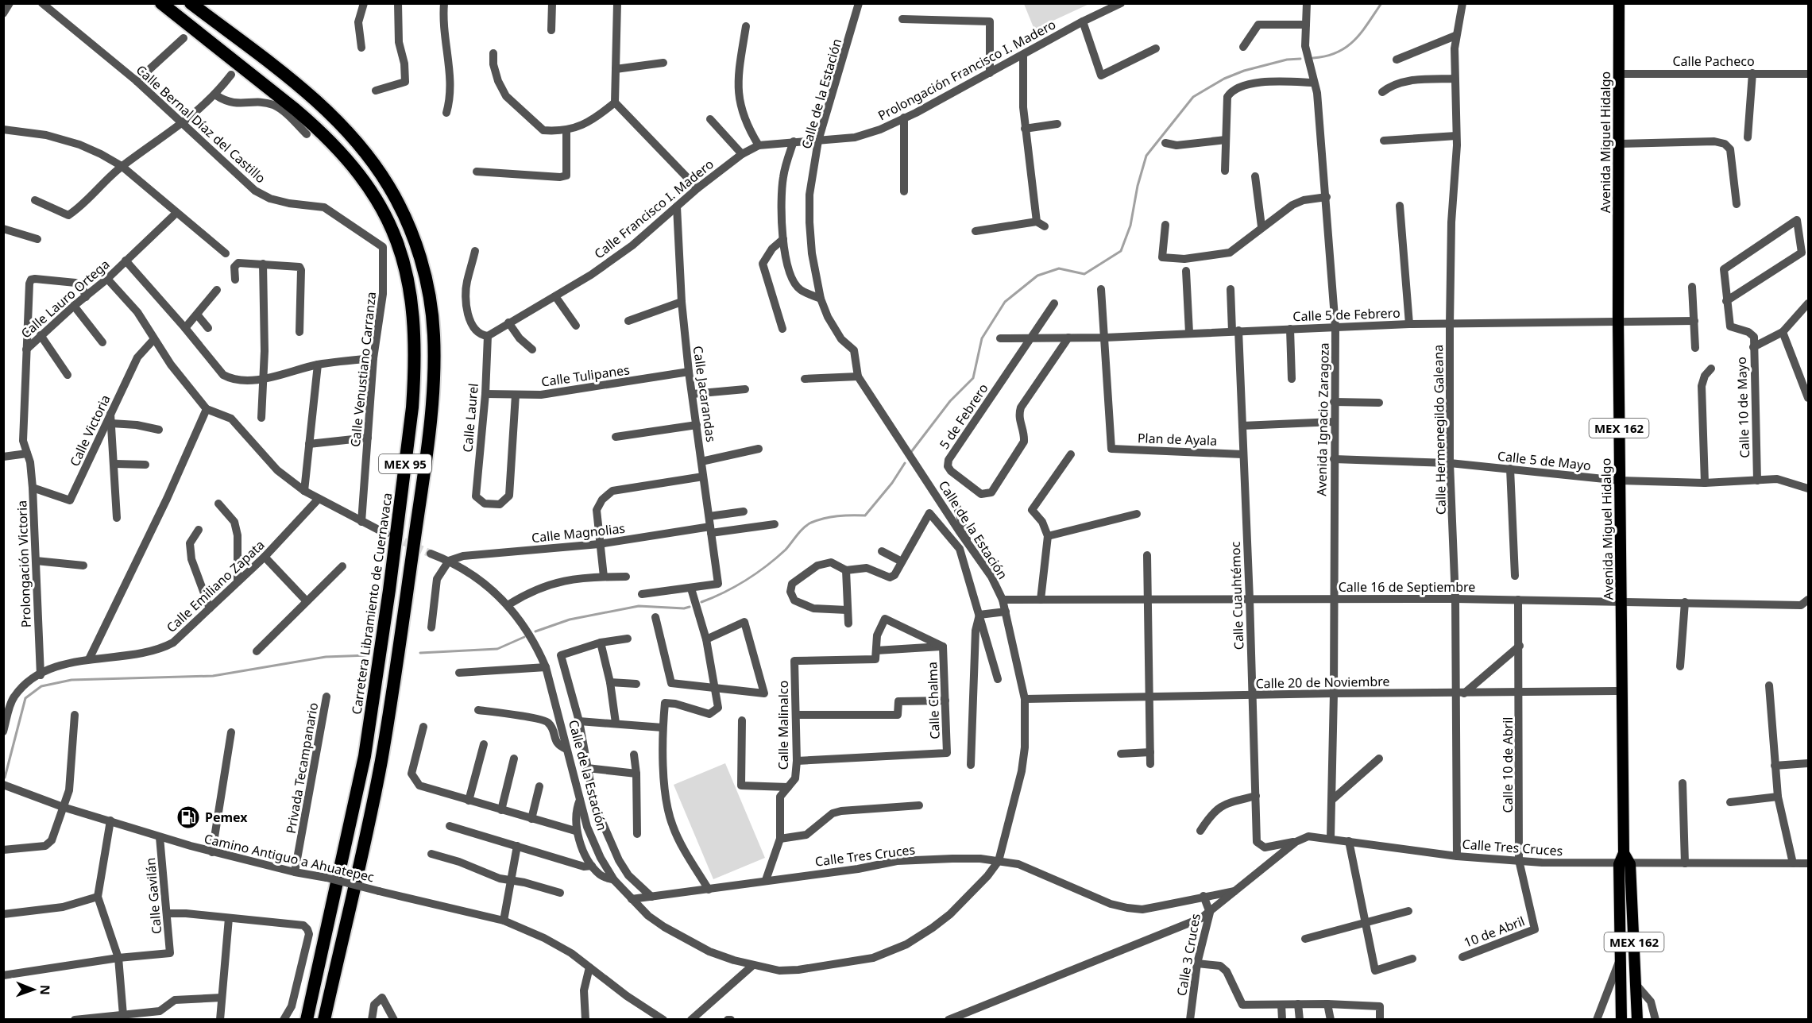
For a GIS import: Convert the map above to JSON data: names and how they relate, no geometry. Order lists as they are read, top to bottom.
{
  "streets": {
    "highway": ["MEX 95", "Carretera Libramiento de Cuernavaca"],
    "main road": ["Avenida Miguel Hidalgo", "MEX 162"],
    "street": [
      "Calle Pacheco",
      "Prolongación Francisco I. Madero",
      "Calle de la Estación",
      "Calle Bernal Díaz del Castillo",
      "Calle Francisco I. Madero",
      "Calle Lauro Ortega",
      "Calle 5 de Febrero",
      "Calle Venustiano Carranza",
      "Calle Tulipanes",
      "Calle Jacarandas",
      "Calle 10 de Mayo",
      "5 de Febrero",
      "Calle Laurel",
      "Avenida Ignacio Zaragoza",
      "Calle Hermenegildo Galeana",
      "Calle Victoria",
      "Plan de Ayala",
      "Calle 5 de Mayo",
      "Calle Magnolias",
      "Prolongación Victoria",
      "Calle Emiliano Zapata",
      "Calle 16 de Septiembre",
      "Calle Cuauhtémoc",
      "Calle 20 de Noviembre",
      "Calle Chalma",
      "Calle Malinalco",
      "Calle 10 de Abril",
      "Privada Tecampanario",
      "Calle Tres Cruces",
      "Camino Antiguo a Ahuatepec",
      "Calle Gavilán",
      "10 de Abril",
      "Calle 3 Cruces"
    ]
  },
  "crossings": [
    ["Calle Pacheco", "Avenida Miguel Hidalgo"],
    ["Prolongación Francisco I. Madero", "Calle de la Estación"],
    ["Prolongación Francisco I. Madero", "Calle Francisco I. Madero"],
    ["Calle de la Estación", "Calle Francisco I. Madero"],
    ["Calle de la Estación", "Calle Magnolias"],
    ["Calle de la Estación", "Calle 16 de Septiembre"],
    ["Calle de la Estación", "Calle 20 de Noviembre"],
    ["Calle de la Estación", "Calle Tres Cruces"],
    ["Calle Bernal Díaz del Castillo", "Calle Venustiano Carranza"],
    ["Avenida Miguel Hidalgo", "Calle 5 de Febrero"],
    ["Avenida Miguel Hidalgo", "Calle 5 de Mayo"],
    ["Avenida Miguel Hidalgo", "Calle 16 de Septiembre"],
    ["Avenida Miguel Hidalgo", "Calle 20 de Noviembre"],
    ["Avenida Miguel Hidalgo", "Calle Tres Cruces"],
    ["Calle Francisco I. Madero", "Calle Jacarandas"],
    ["Calle Francisco I. Madero", "Calle Laurel"],
    ["Calle Lauro Ortega", "Prolongación Victoria"],
    ["Calle 5 de Febrero", "5 de Febrero"],
    ["Calle 5 de Febrero", "Avenida Ignacio Zaragoza"],
    ["Calle 5 de Febrero", "Calle Hermenegildo Galeana"],
    ["Calle 5 de Febrero", "Plan de Ayala"],
    ["Calle 5 de Febrero", "Calle Cuauhtémoc"],
    ["Calle Tulipanes", "Calle Jacarandas"],
    ["Calle Tulipanes", "Calle Laurel"],
    ["Calle Jacarandas", "Calle Magnolias"],
    ["Calle 10 de Mayo", "Calle 5 de Mayo"],
    ["Avenida Ignacio Zaragoza", "Calle 5 de Mayo"],
    ["Avenida Ignacio Zaragoza", "Calle 16 de Septiembre"],
    ["Avenida Ignacio Zaragoza", "Calle 20 de Noviembre"],
    ["Avenida Ignacio Zaragoza", "Calle Tres Cruces"],
    ["Calle Hermenegildo Galeana", "Calle 5 de Mayo"],
    ["Calle Hermenegildo Galeana", "Calle 16 de Septiembre"],
    ["Calle Hermenegildo Galeana", "Calle 20 de Noviembre"],
    ["Calle Hermenegildo Galeana", "Calle Tres Cruces"],
    ["Calle Victoria", "Prolongación Victoria"],
    ["Plan de Ayala", "Calle Cuauhtémoc"],
    ["Prolongación Victoria", "Calle Emiliano Zapata"],
    ["Calle 16 de Septiembre", "Calle Cuauhtémoc"],
    ["Calle 16 de Septiembre", "Calle 10 de Abril"],
    ["Calle Cuauhtémoc", "Calle 20 de Noviembre"],
    ["Calle Cuauhtémoc", "Calle Tres Cruces"],
    ["Calle 20 de Noviembre", "Calle 10 de Abril"],
    ["Calle Chalma", "Calle Malinalco"],
    ["Calle Malinalco", "Calle Tres Cruces"],
    ["Calle 10 de Abril", "Calle Tres Cruces"],
    ["Calle 10 de Abril", "10 de Abril"],
    ["Privada Tecampanario", "Camino Antiguo a Ahuatepec"],
    ["Calle Tres Cruces", "Calle 3 Cruces"],
    ["Camino Antiguo a Ahuatepec", "Calle Gavilán"]
  ],
  "places": {
    "fuel station": ["Pemex"]
  },
  "north": "right"
}
